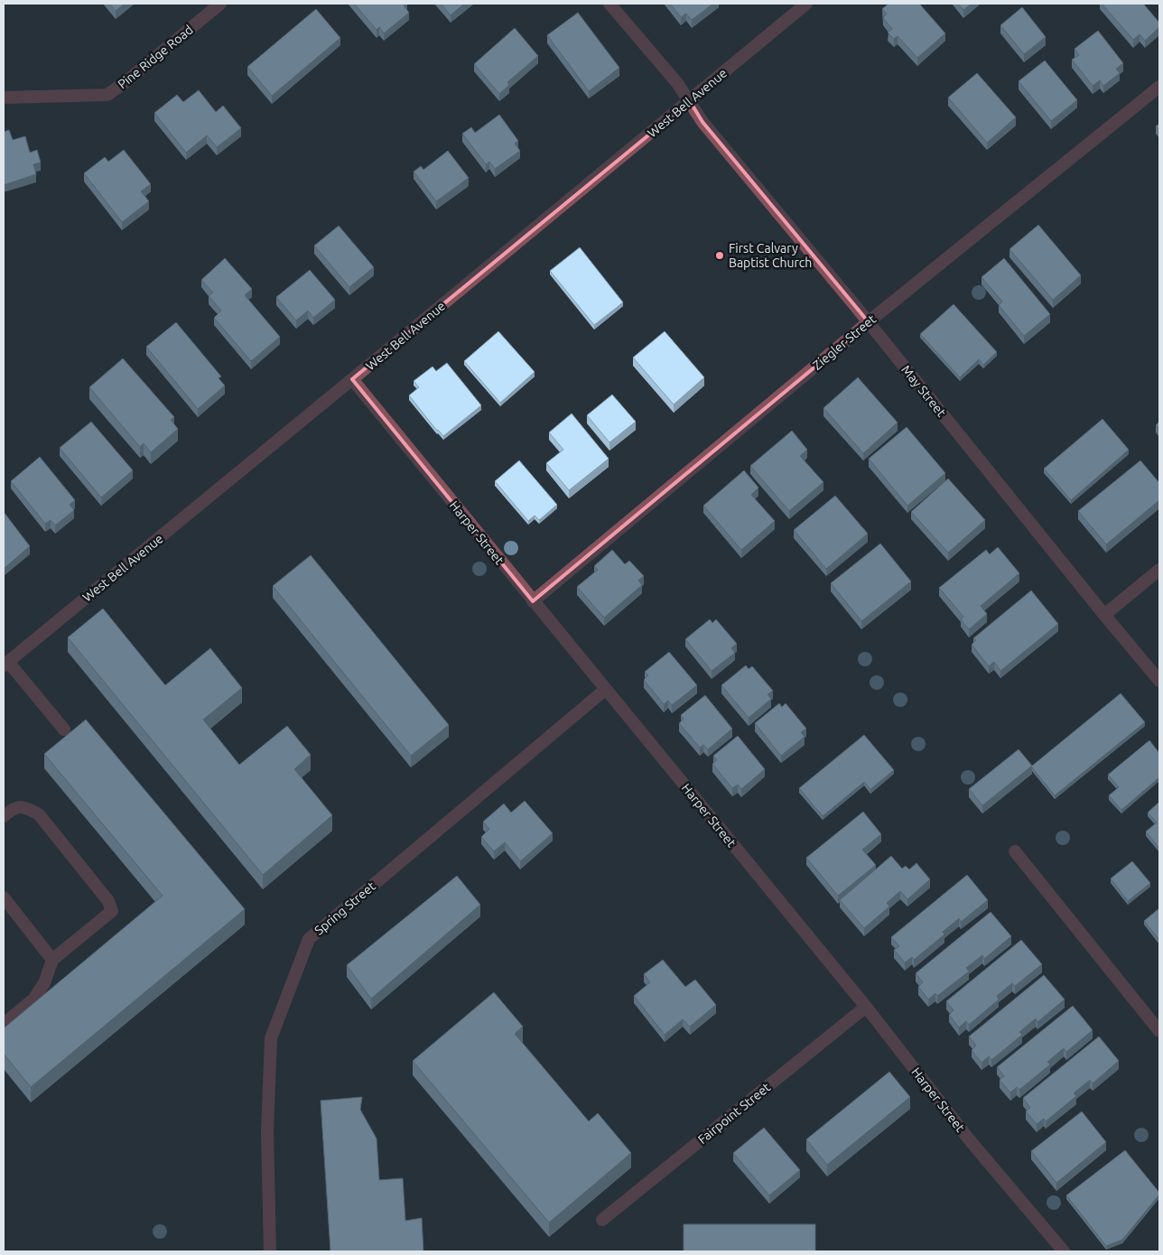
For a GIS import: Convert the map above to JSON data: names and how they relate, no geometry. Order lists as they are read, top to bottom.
{
  "streets": {
    "street": [
      "Pine Ridge Road",
      "West Bell Avenue",
      "Ziegler Street",
      "May Street",
      "Harper Street",
      "Spring Street",
      "Fairpoint Street"
    ]
  },
  "crossings": [
    ["West Bell Avenue", "May Street"],
    ["West Bell Avenue", "Harper Street"],
    ["Ziegler Street", "May Street"],
    ["Ziegler Street", "Harper Street"],
    ["Harper Street", "Spring Street"],
    ["Harper Street", "Fairpoint Street"]
  ],
  "places": ["First Calvary Baptist Church"]
}
